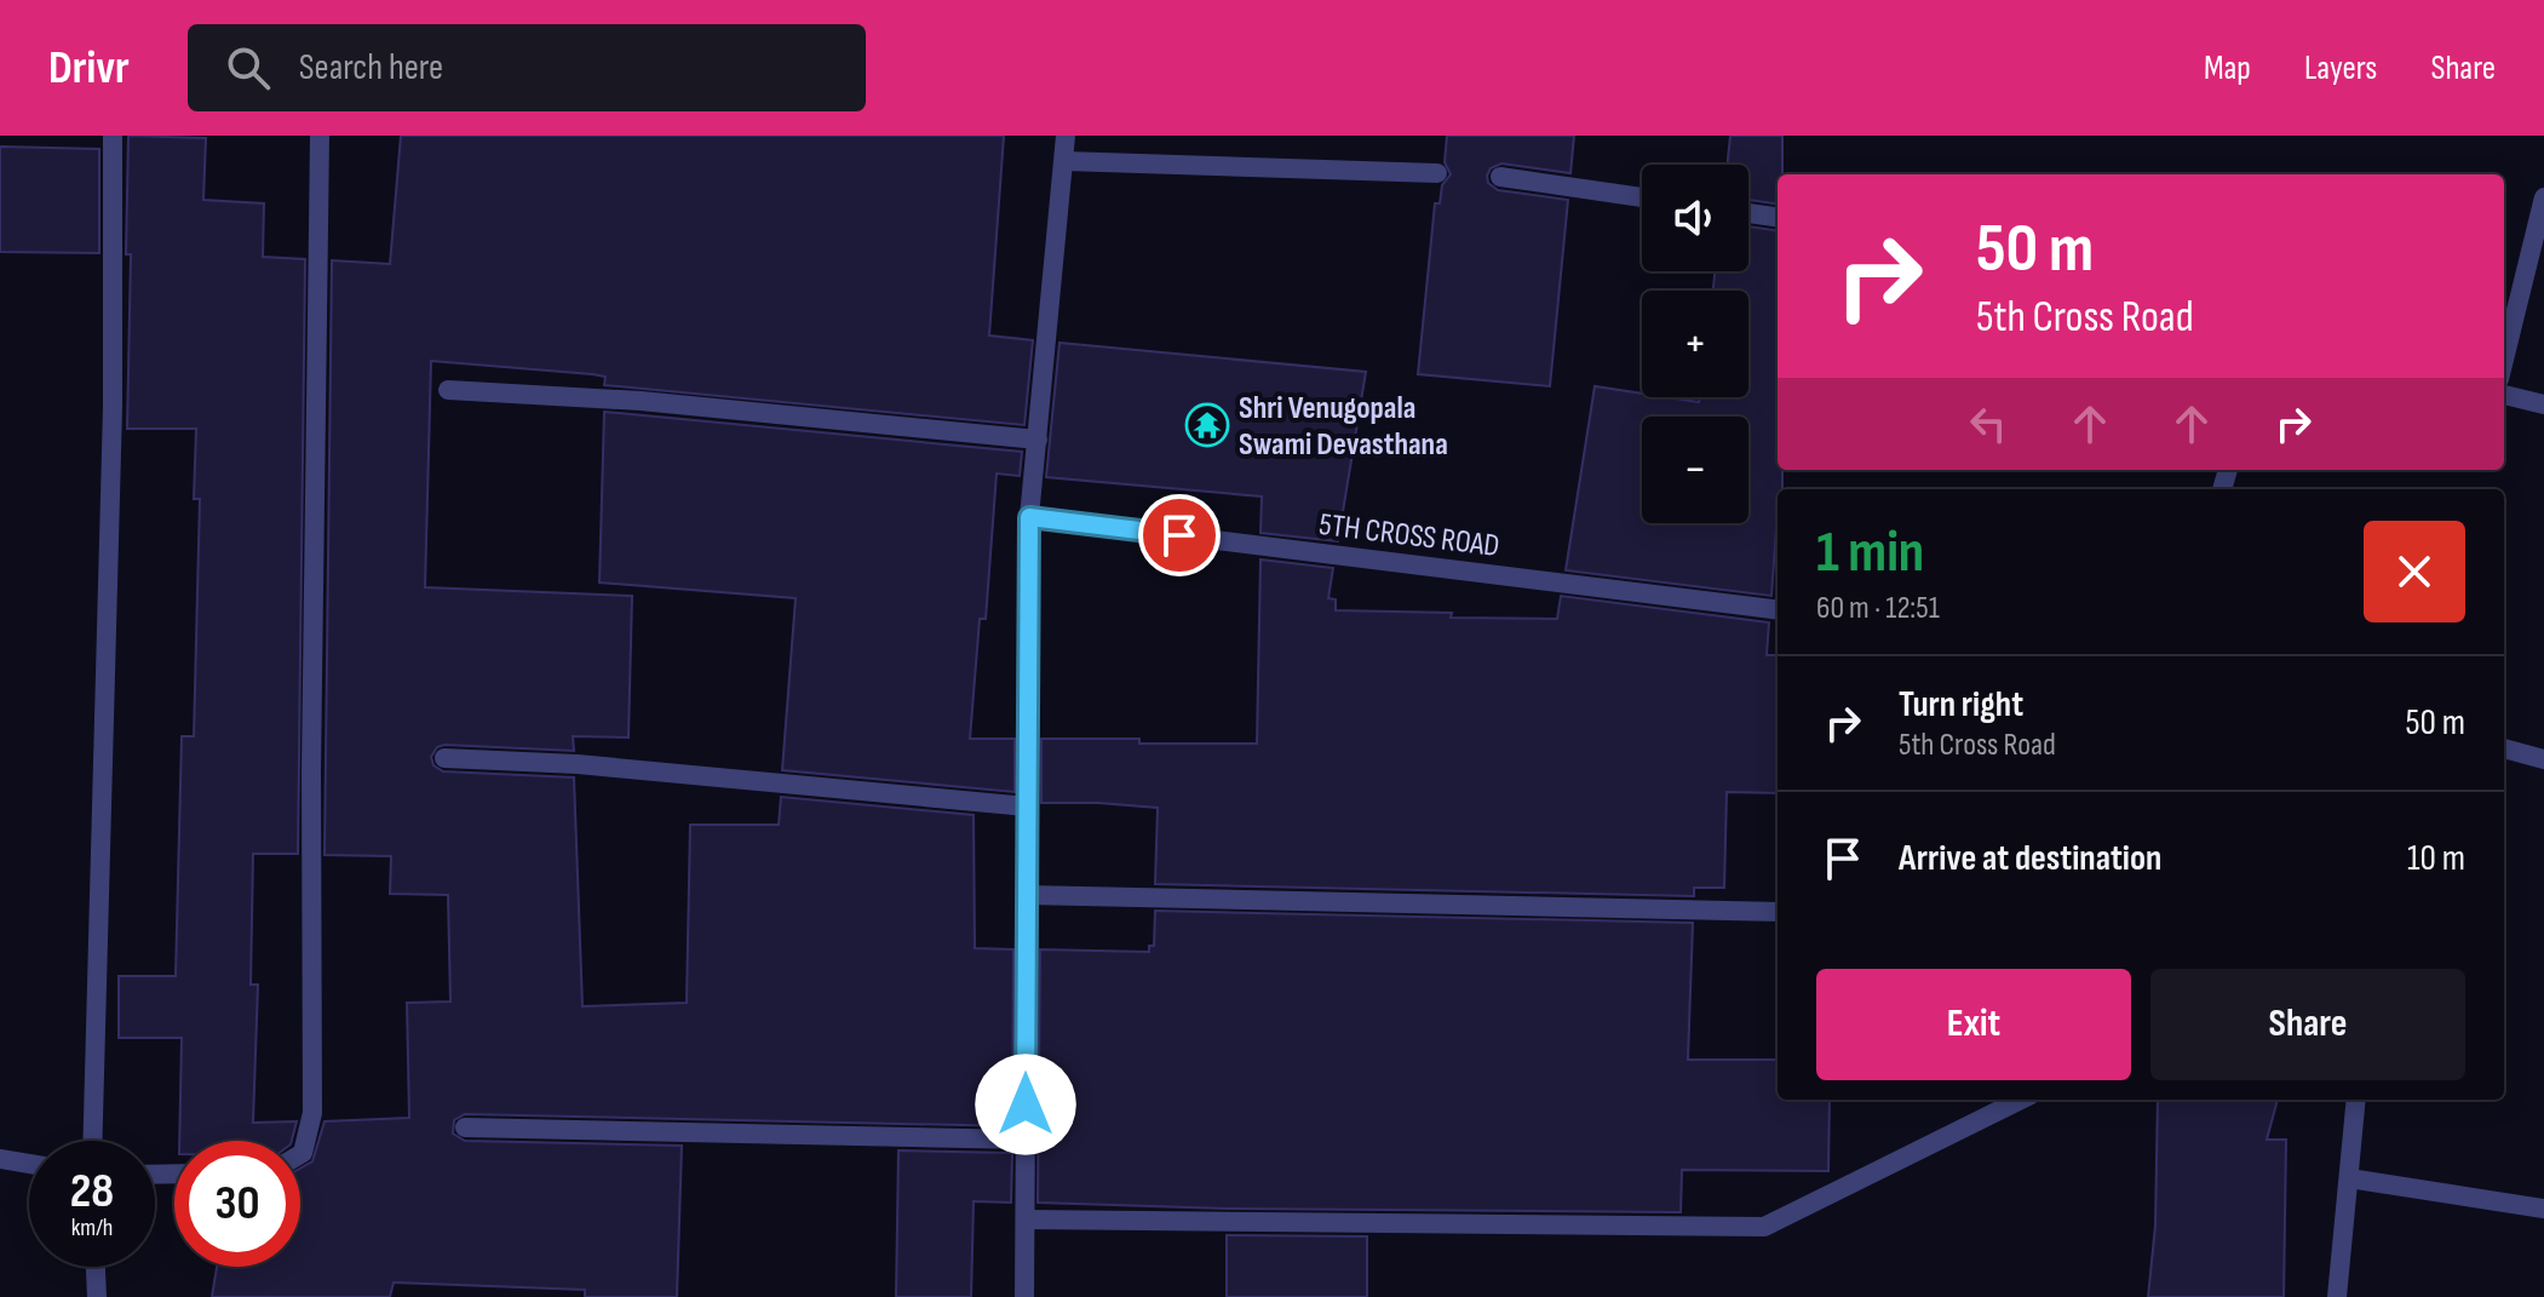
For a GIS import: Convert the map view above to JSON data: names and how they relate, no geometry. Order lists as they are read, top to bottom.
{
  "streets": {
    "street": ["5TH CROSS ROAD"]
  },
  "places": {
    "temple": ["Shri Venugopala Swami Devasthana"]
  },
  "page": {
    "header": "Drivr",
    "search": "Search here",
    "nav": ["Map", "Layers", "Share"],
    "map_buttons": ["+", "−"],
    "turn": ["50 m", "5th Cross Road"],
    "heading": ["1 min", "60 m · 12:51"],
    "list": [
      {
        "name": "Turn right",
        "note": "5th Cross Road",
        "value": "50 m"
      },
      {
        "name": "Arrive at destination",
        "value": "10 m"
      }
    ],
    "buttons": ["Exit", "Share"],
    "speed": "28 km/h",
    "limit": "30"
  }
}
